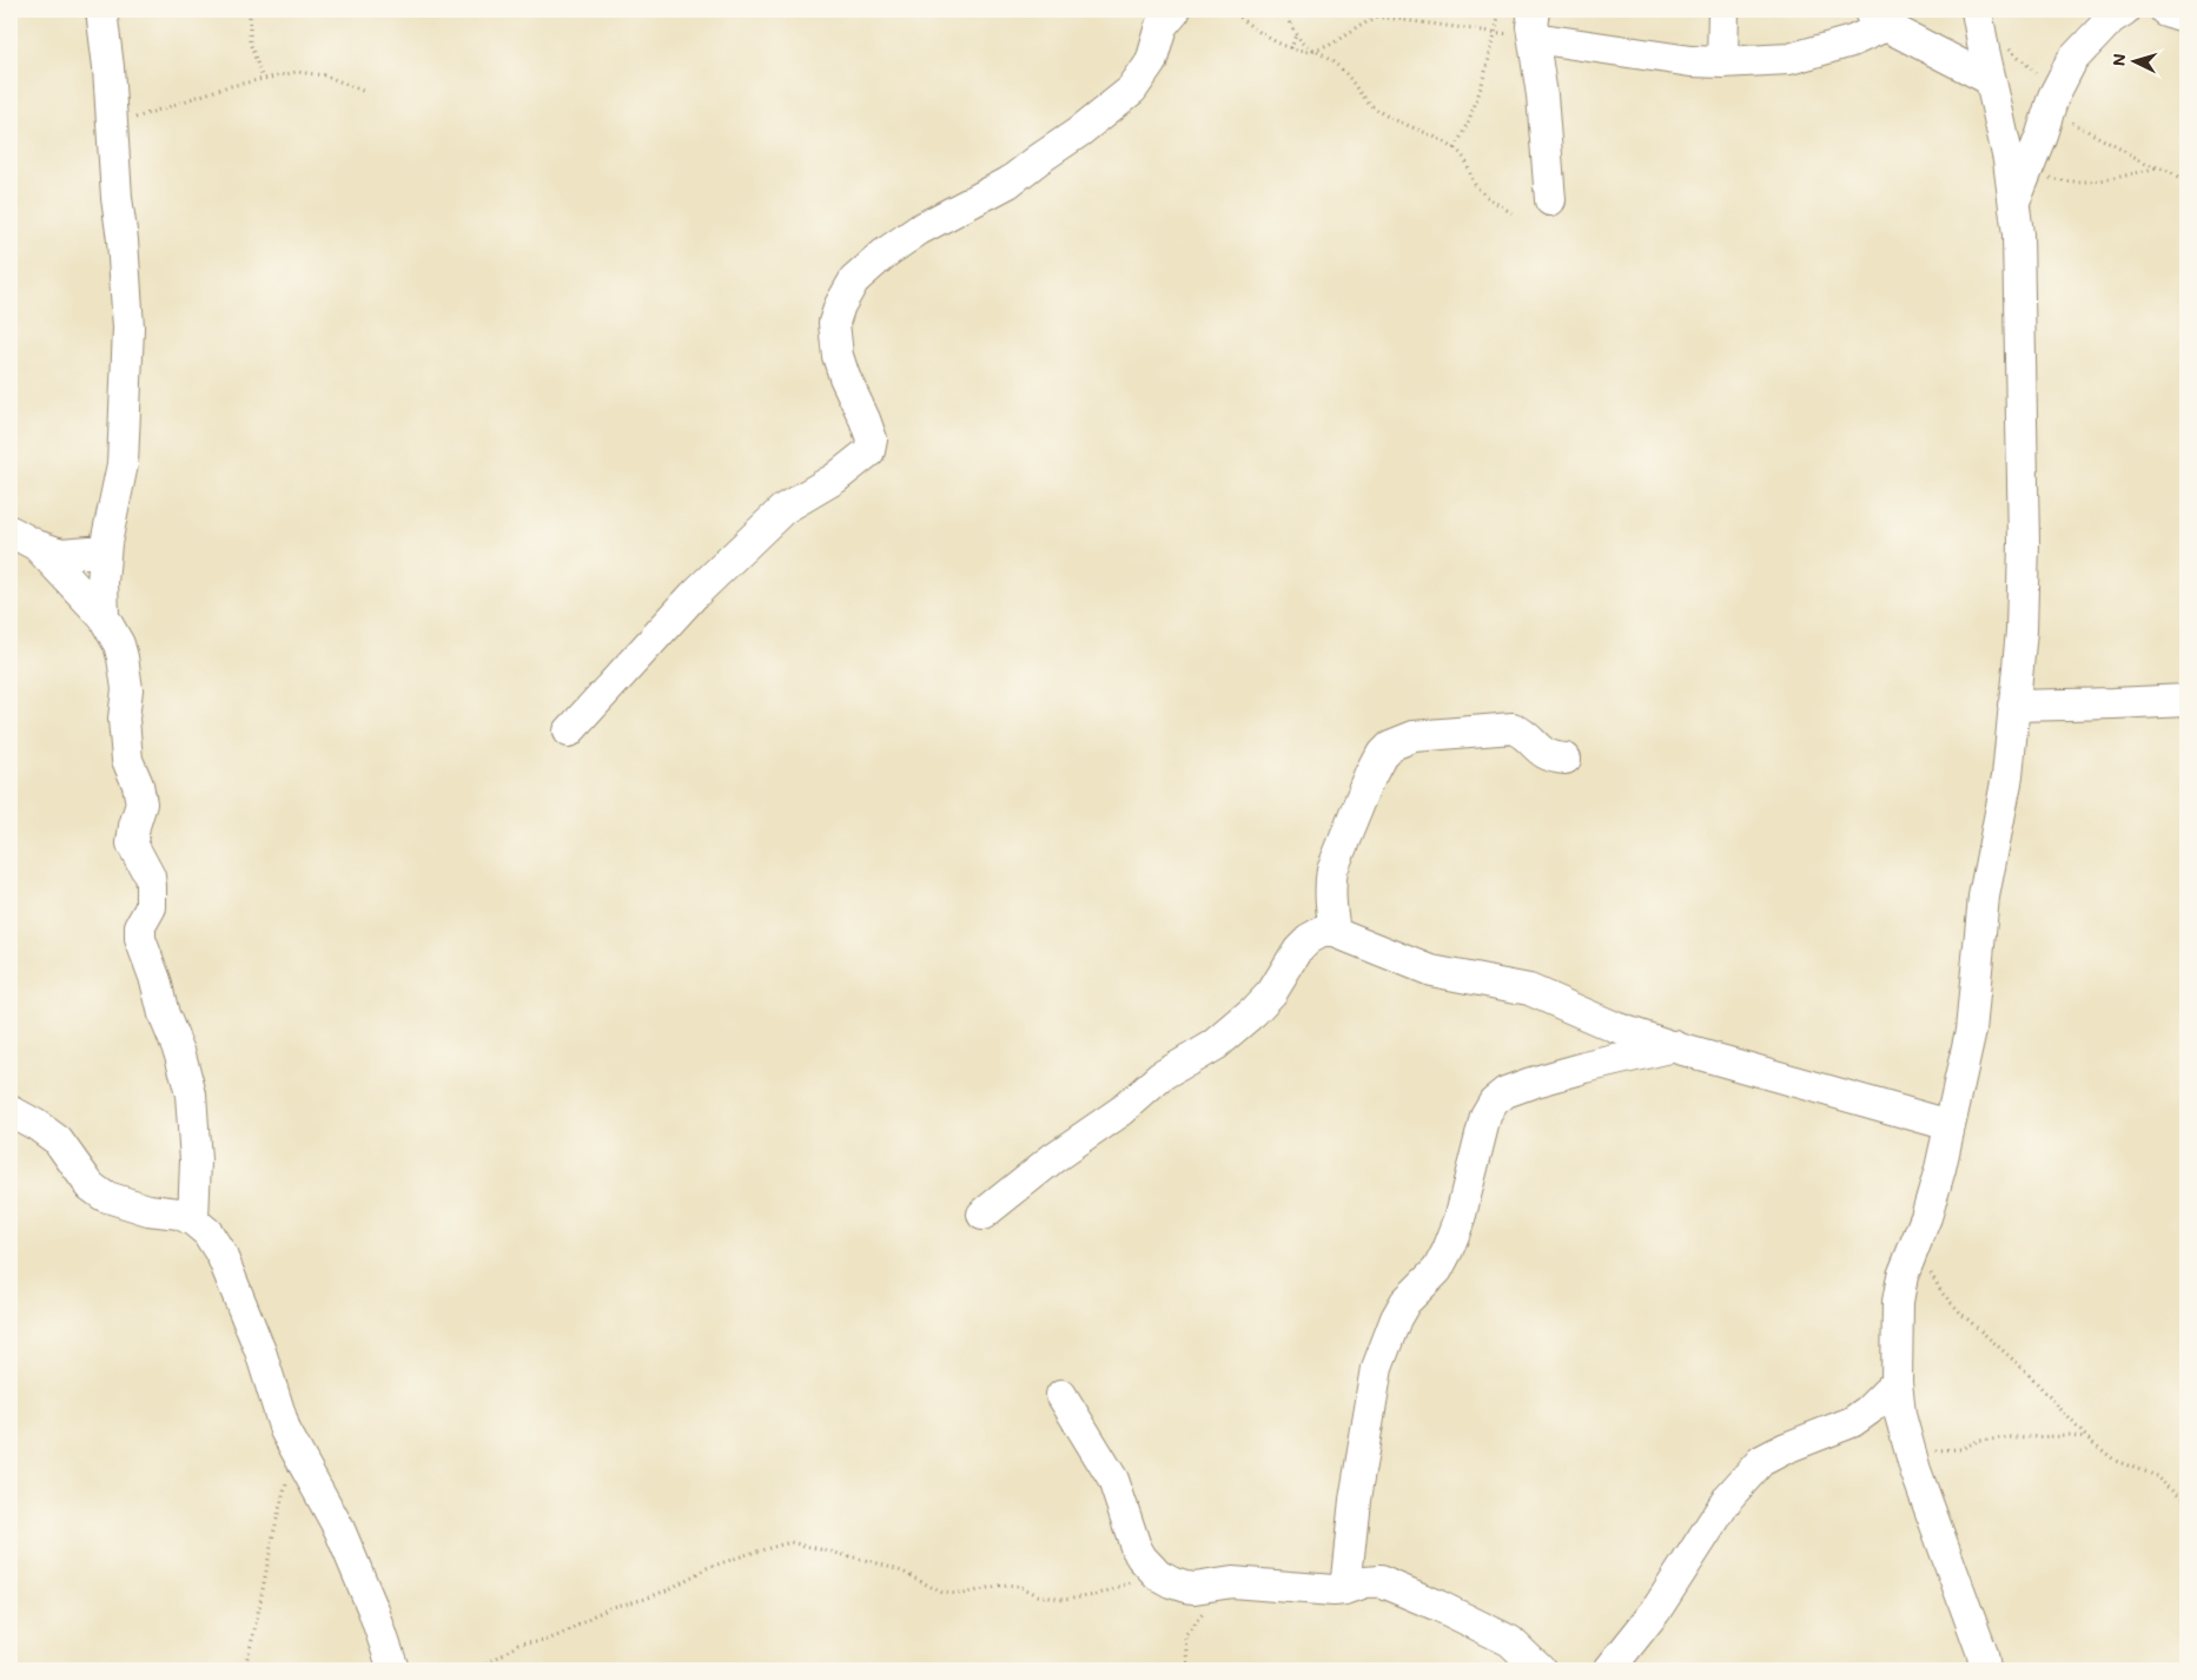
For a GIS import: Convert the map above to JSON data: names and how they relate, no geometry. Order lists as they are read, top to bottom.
{
  "north": "left"
}
